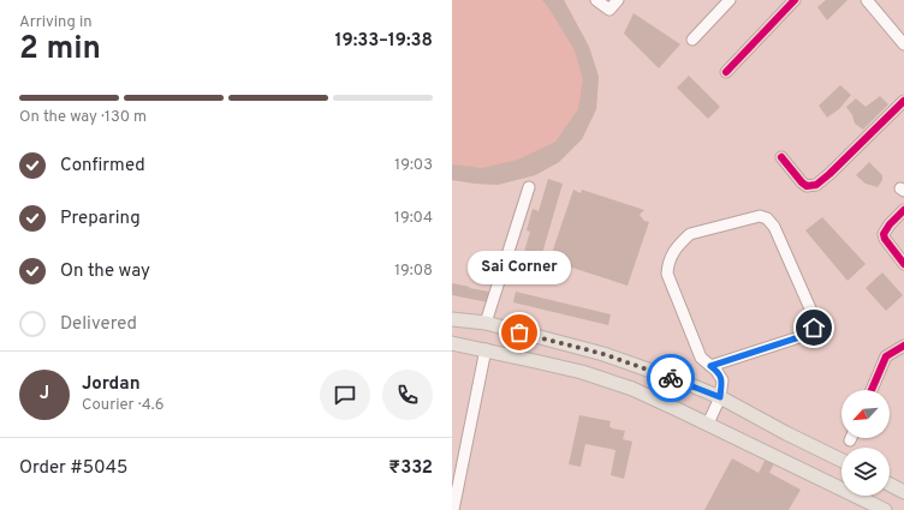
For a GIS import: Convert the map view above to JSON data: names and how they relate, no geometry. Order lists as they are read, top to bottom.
{
  "places": ["Sai Corner"],
  "north": "bottom left",
  "page": {
    "heading": ["2 min", "Arriving in", "19:33–19:38"],
    "panel": [
      "Jordan",
      "Courier · 4.6",
      "Order #5045",
      "₹332"
    ],
    "bar": "On the way · 130 m",
    "list": [
      ["Confirmed", "19:03"],
      ["Preparing", "19:04"],
      ["On the way", "19:08"],
      "Delivered"
    ],
    "bubble": "Sai Corner",
    "round": "J"
  }
}
